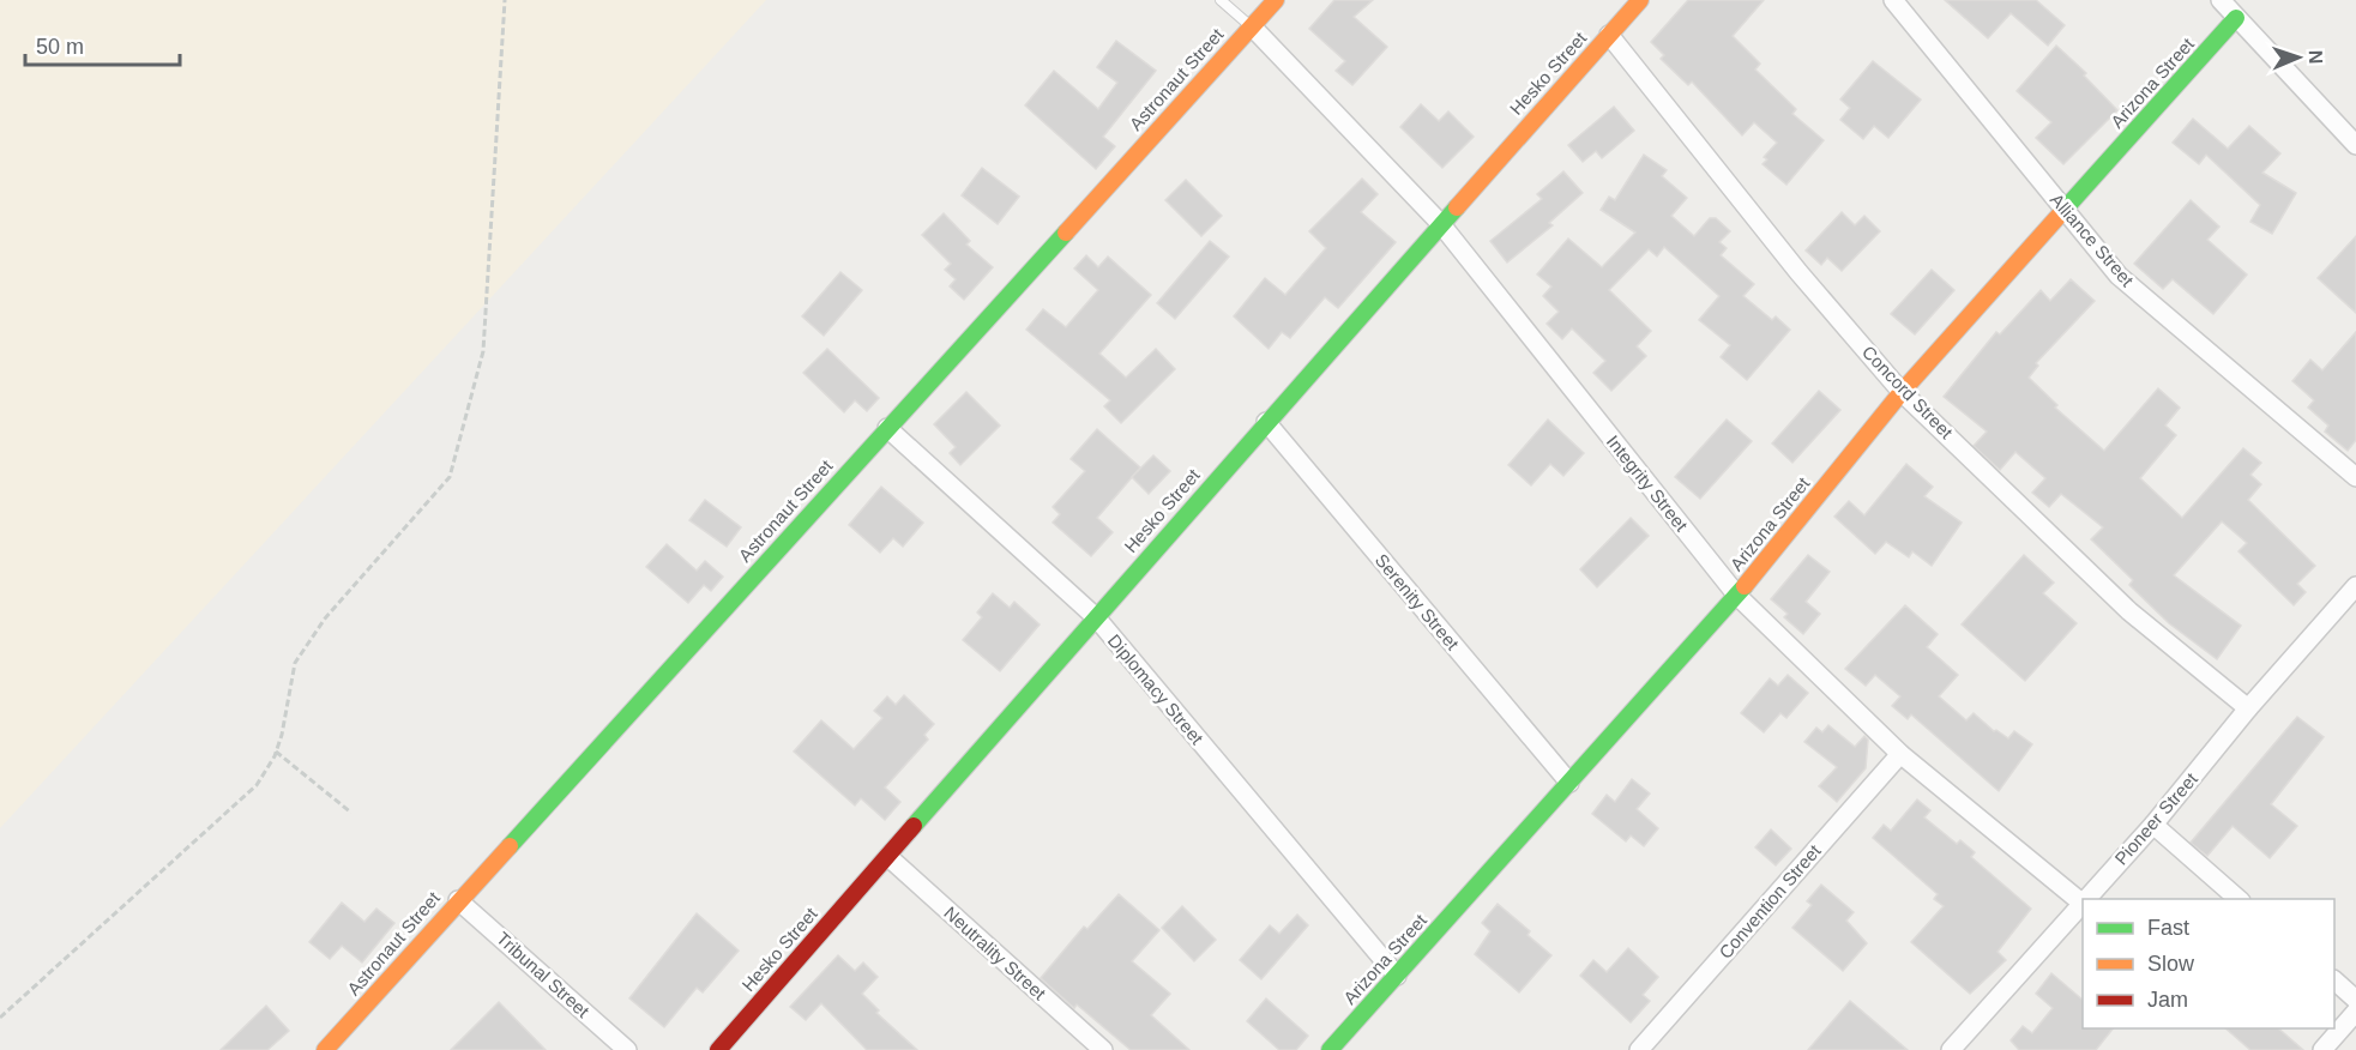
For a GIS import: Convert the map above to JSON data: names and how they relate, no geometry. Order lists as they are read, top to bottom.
{
  "streets": {
    "street": [
      "Hesko Street",
      "Astronaut Street",
      "Arizona Street",
      "Alliance Street",
      "Concord Street",
      "Integrity Street",
      "Serenity Street",
      "Diplomacy Street",
      "Pioneer Street",
      "Convention Street",
      "Neutrality Street",
      "Tribunal Street"
    ]
  },
  "crossings": [
    ["Hesko Street", "Concord Street"],
    ["Hesko Street", "Integrity Street"],
    ["Hesko Street", "Serenity Street"],
    ["Hesko Street", "Diplomacy Street"],
    ["Hesko Street", "Neutrality Street"],
    ["Astronaut Street", "Integrity Street"],
    ["Astronaut Street", "Diplomacy Street"],
    ["Astronaut Street", "Tribunal Street"],
    ["Arizona Street", "Alliance Street"],
    ["Arizona Street", "Concord Street"],
    ["Arizona Street", "Integrity Street"],
    ["Arizona Street", "Serenity Street"],
    ["Arizona Street", "Diplomacy Street"],
    ["Concord Street", "Pioneer Street"],
    ["Integrity Street", "Pioneer Street"],
    ["Integrity Street", "Convention Street"]
  ],
  "legend": ["Fast", "Slow", "Jam"],
  "scale_bar": "50 m",
  "north": "right"
}
